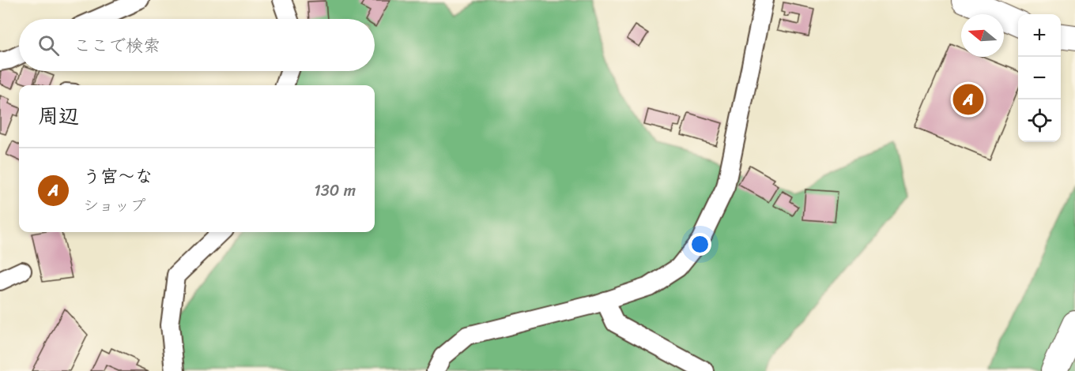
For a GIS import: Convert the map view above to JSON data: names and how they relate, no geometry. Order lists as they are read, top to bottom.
{
  "north": "left",
  "page": {
    "map_buttons": ["+", "−"],
    "search": "ここで検索",
    "pins": "A",
    "heading": "周辺",
    "list": [
      {
        "mark": "A",
        "name": "う宮〜な",
        "note": "ショップ",
        "value": "130 m"
      }
    ]
  }
}
